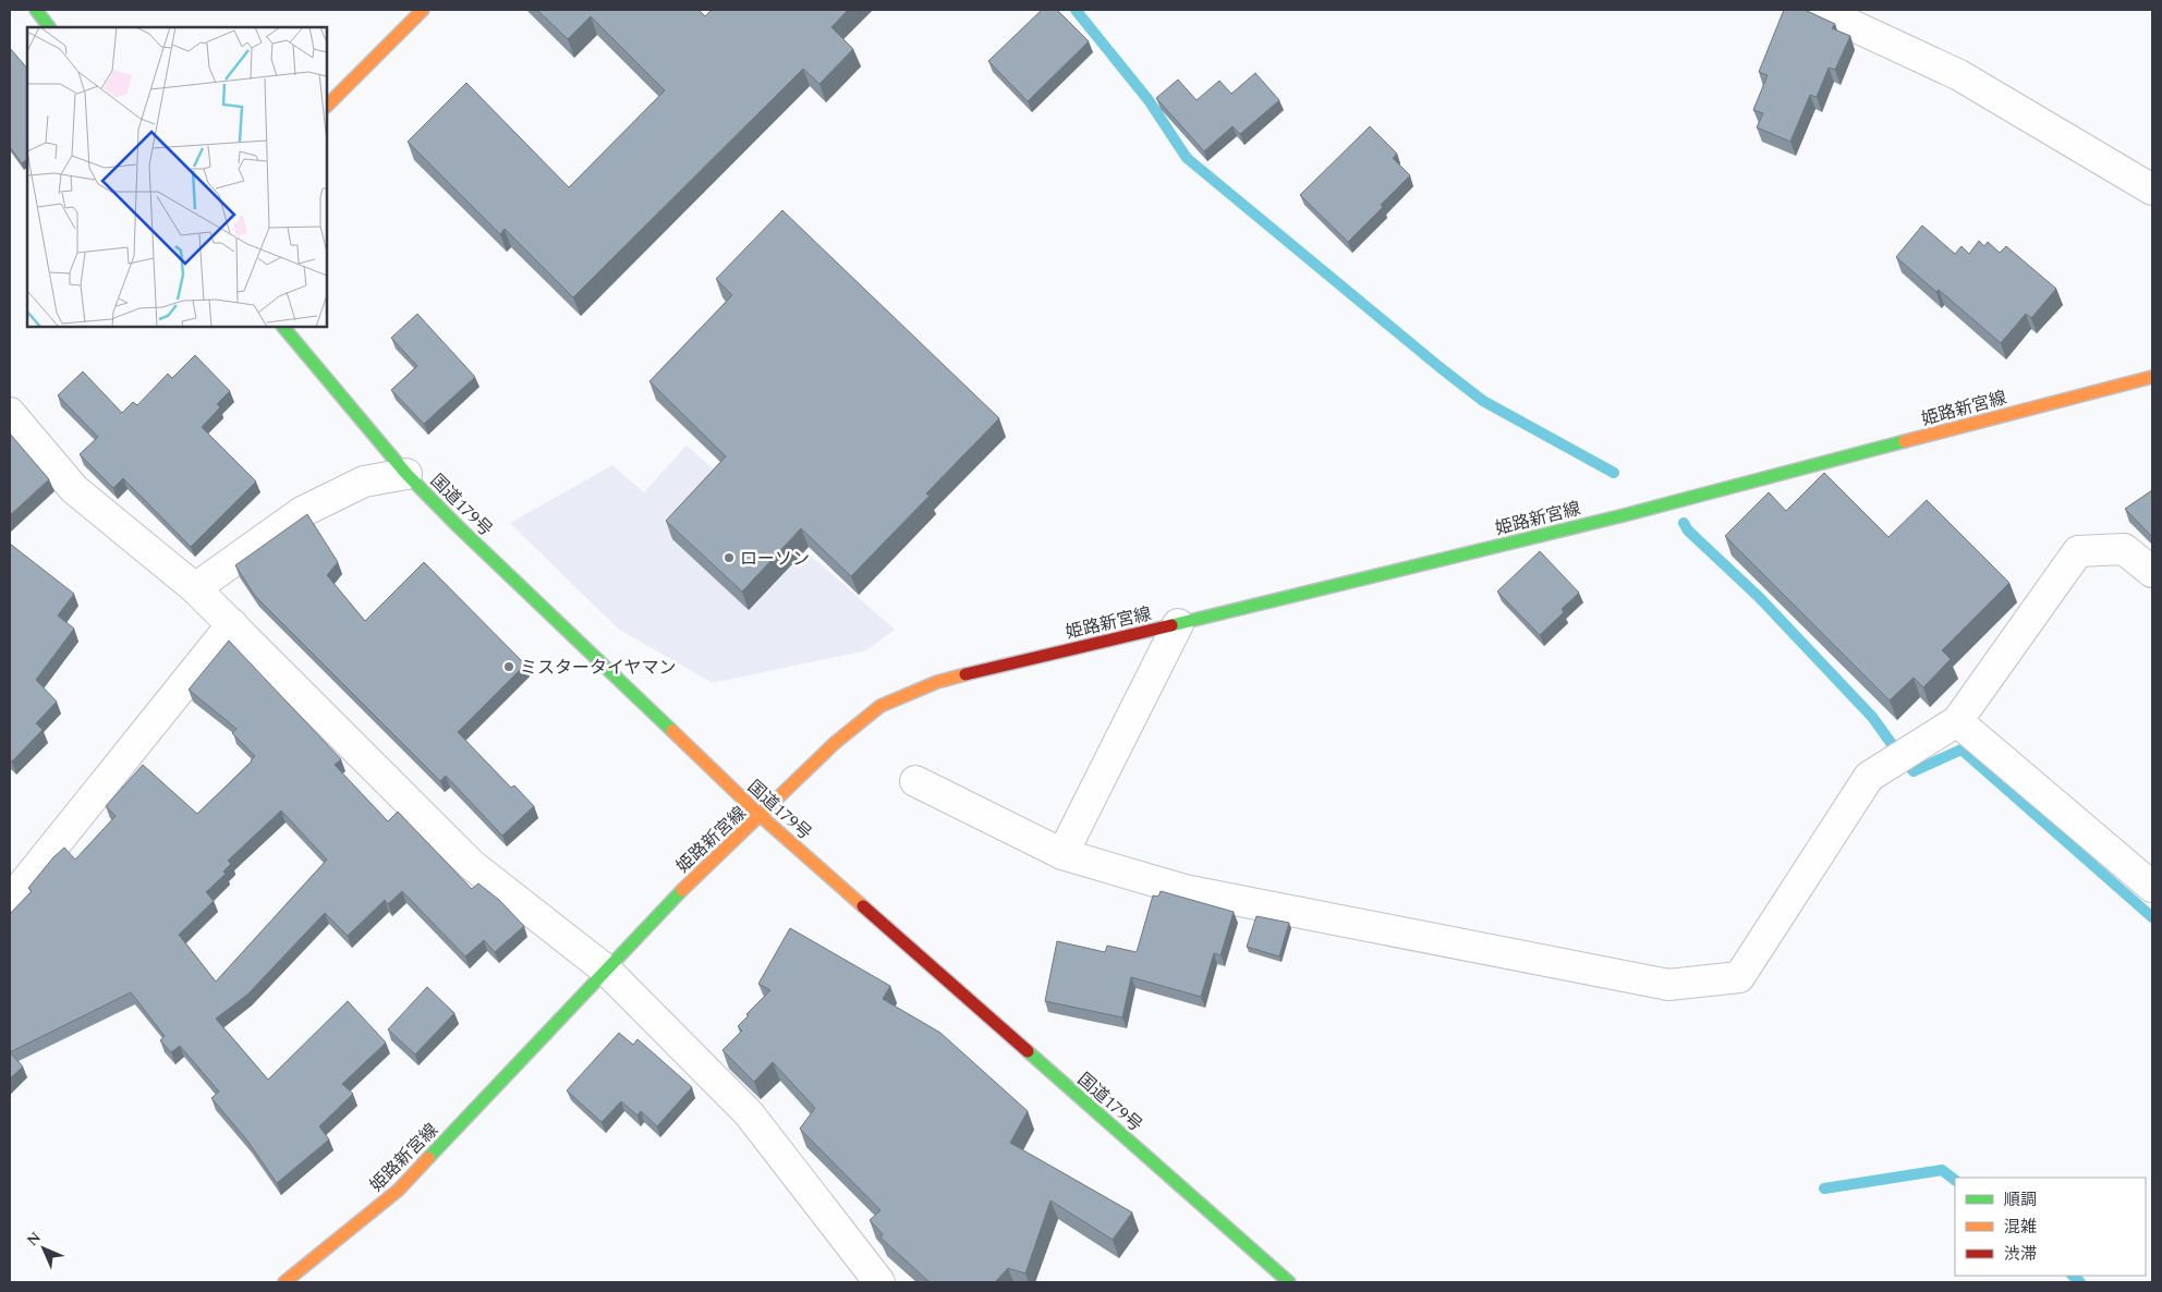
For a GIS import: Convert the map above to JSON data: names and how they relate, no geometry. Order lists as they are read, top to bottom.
{
  "streets": {
    "main road": ["姫路新宮線", "国道179号"]
  },
  "crossings": [
    ["姫路新宮線", "国道179号"]
  ],
  "places": ["ローソン", "ミスタータイヤマン"],
  "legend": ["順調", "混雑", "渋滞"],
  "north": "top left"
}
